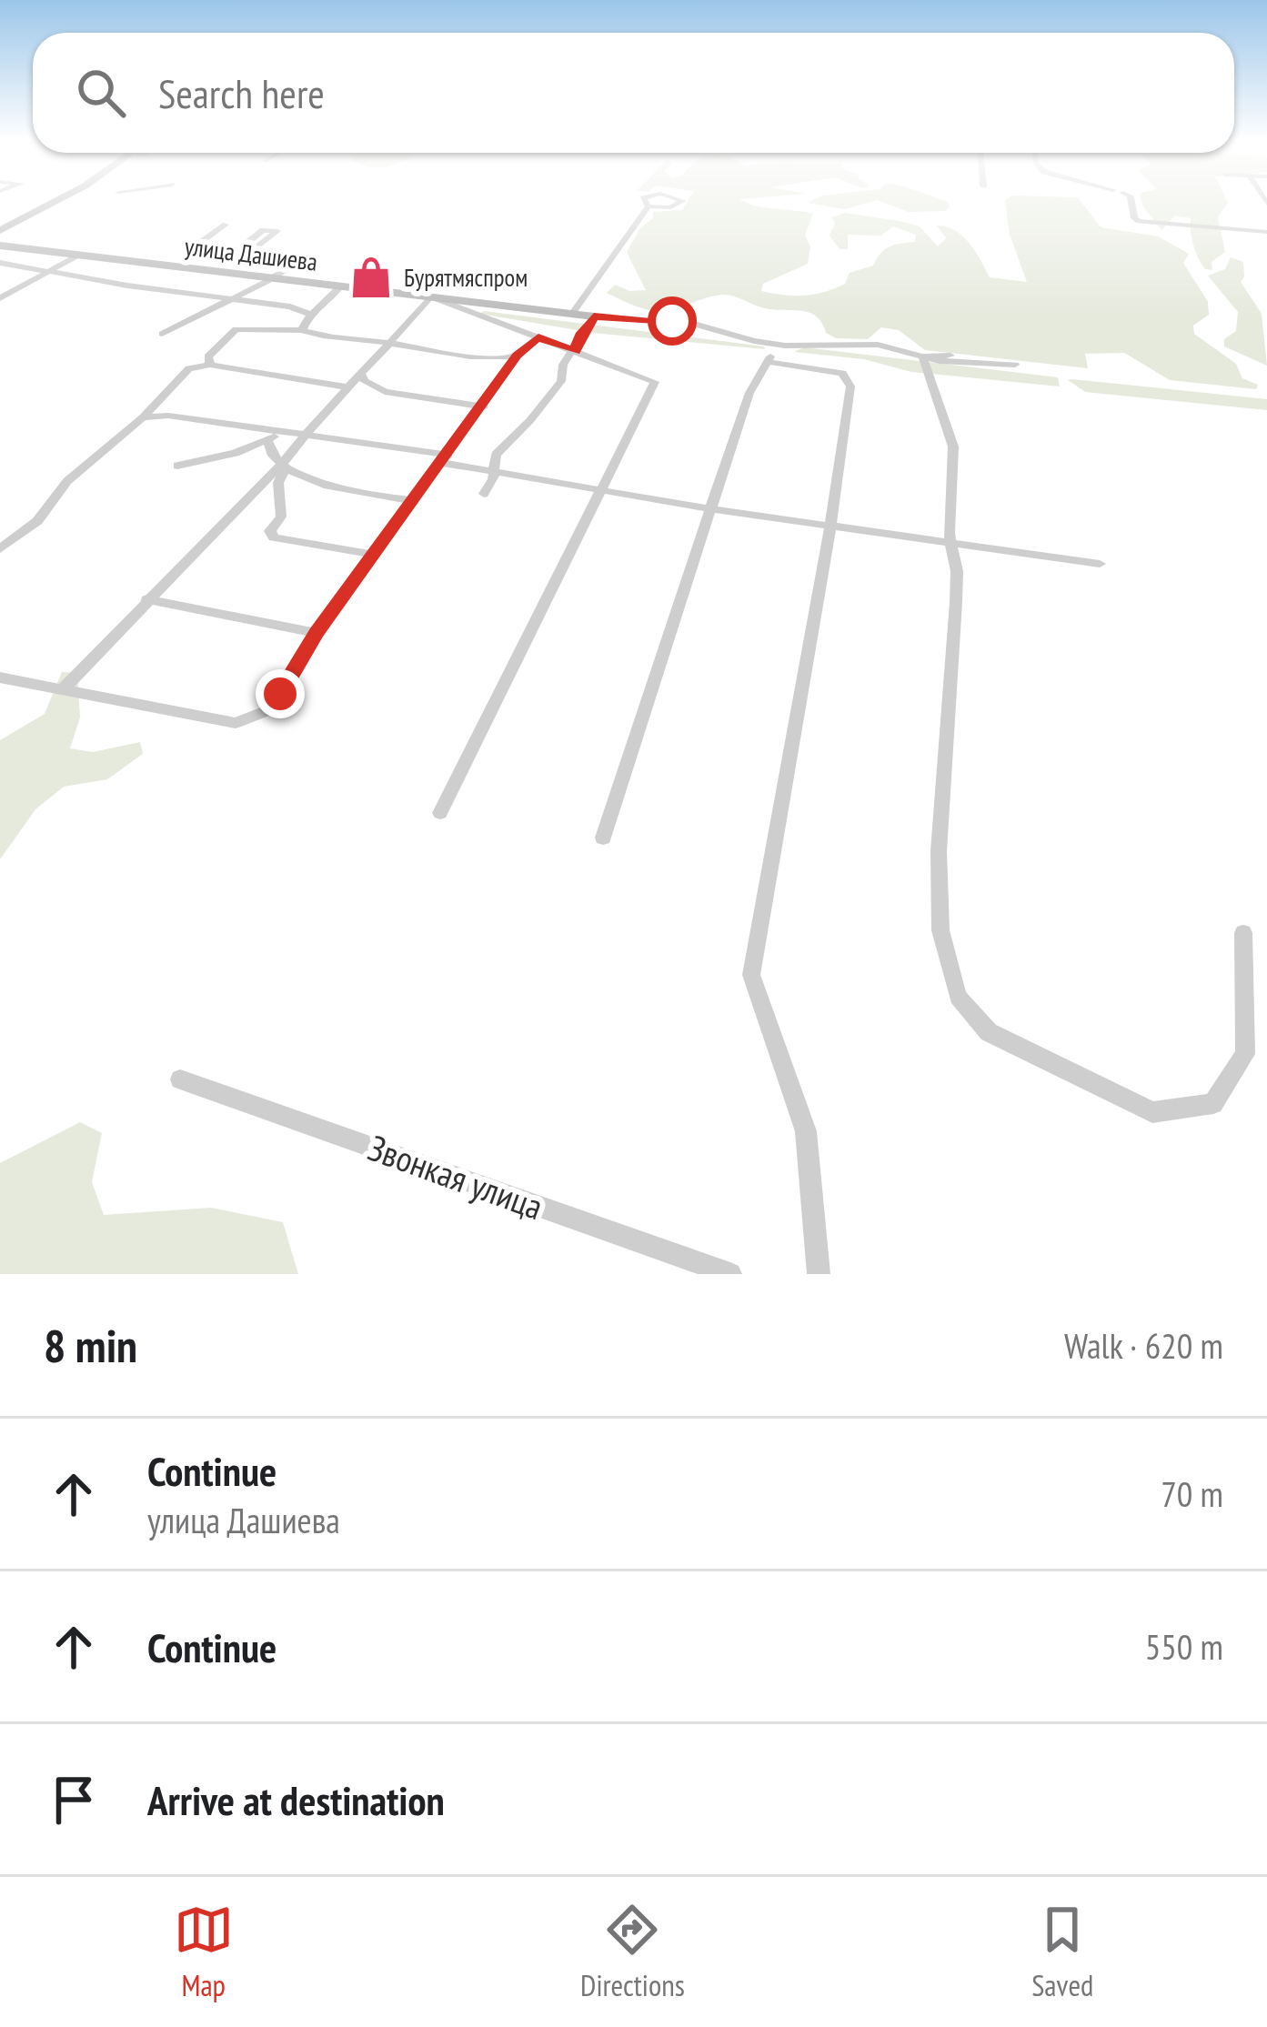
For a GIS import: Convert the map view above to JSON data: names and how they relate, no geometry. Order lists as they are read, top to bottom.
{
  "streets": {
    "street": ["улица Дашиева", "Звонкая улица"]
  },
  "places": {
    "shop": ["Бурятмяспром"]
  },
  "page": {
    "search": "Search here",
    "heading": ["8 min", "Walk · 620 m"],
    "list": [
      ["Continue", "улица Дашиева", "70 m"],
      ["Continue", "550 m"],
      "Arrive at destination"
    ],
    "nav": ["Map", "Directions", "Saved"]
  }
}
